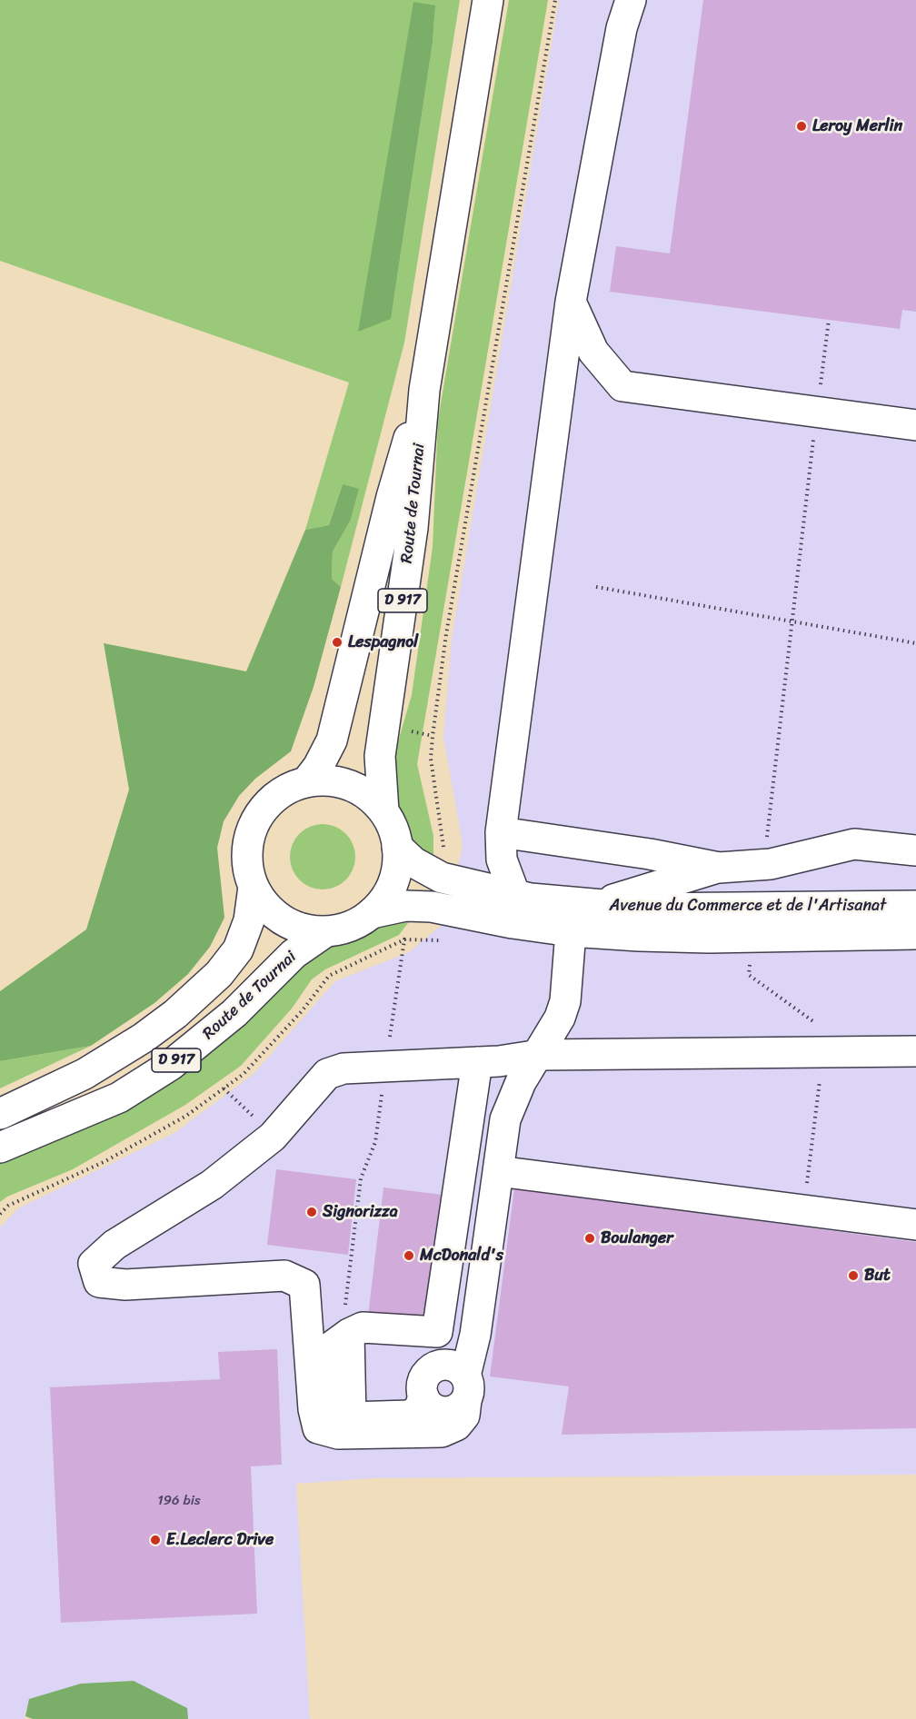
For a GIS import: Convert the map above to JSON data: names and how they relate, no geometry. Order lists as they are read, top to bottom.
{
  "streets": {
    "main road": ["Route de Tournai", "D 917", "Avenue du Commerce et de l'Artisanat"]
  },
  "crossings": [
    ["Route de Tournai", "Avenue du Commerce et de l'Artisanat"]
  ],
  "places": [
    "Leroy Merlin",
    "Lespagnol",
    "Signorizza",
    "Boulanger",
    "McDonald's",
    "But",
    "E.Leclerc Drive"
  ],
  "house_numbers": ["196 bis"]
}
